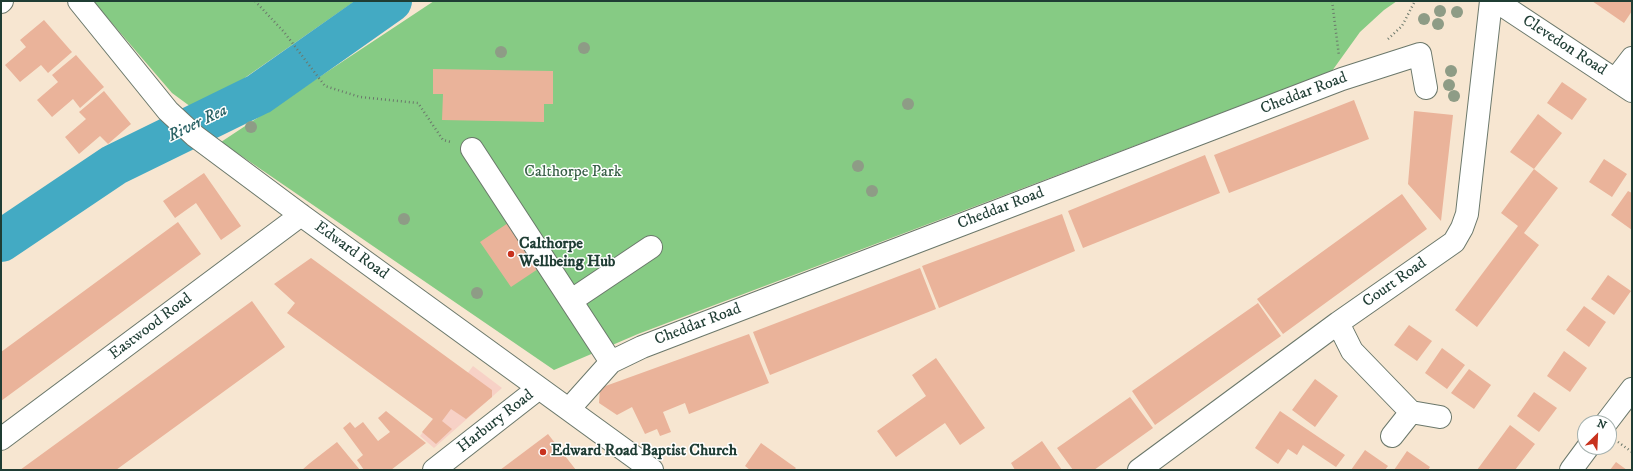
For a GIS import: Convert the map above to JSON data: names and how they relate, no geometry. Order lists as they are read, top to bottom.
{
  "streets": {
    "street": [
      "Clevedon Road",
      "Cheddar Road",
      "Edward Road",
      "Court Road",
      "Eastwood Road",
      "Harbury Road"
    ]
  },
  "crossings": [
    ["Cheddar Road", "Edward Road"],
    ["Edward Road", "Eastwood Road"],
    ["Edward Road", "Harbury Road"]
  ],
  "water": ["River Rea"],
  "parks": ["Calthorpe Park"],
  "places": ["Calthorpe Wellbeing Hub", "Edward Road Baptist Church"],
  "north": "top right"
}
